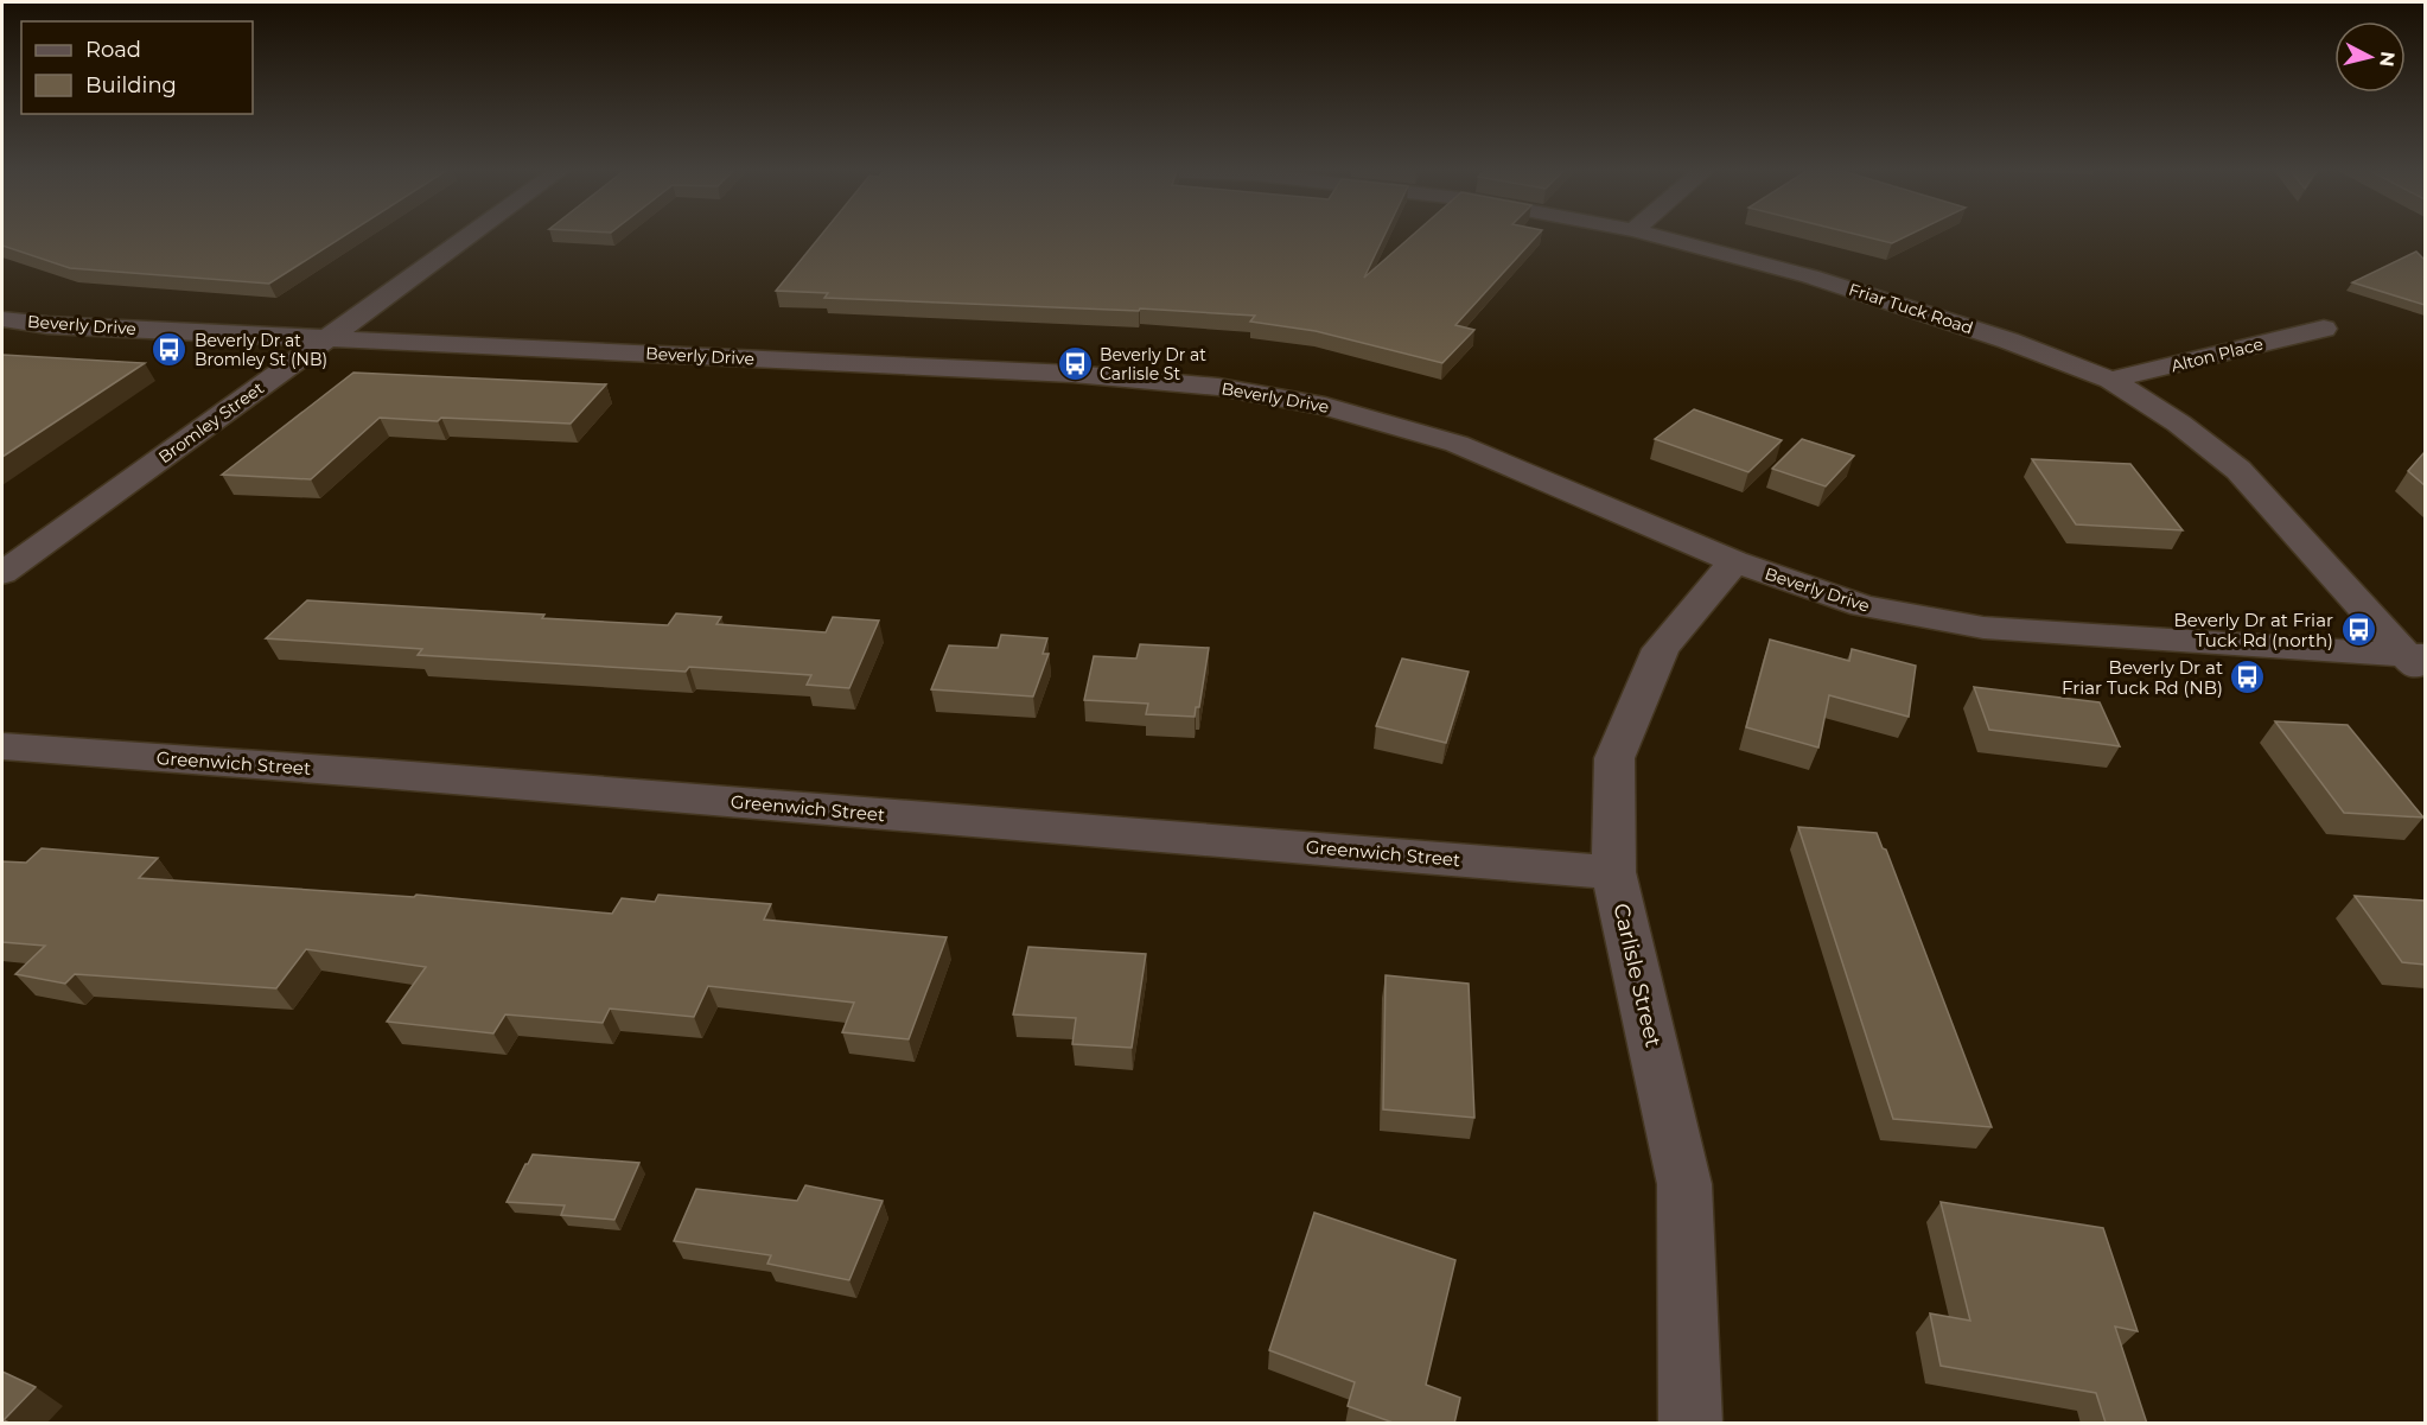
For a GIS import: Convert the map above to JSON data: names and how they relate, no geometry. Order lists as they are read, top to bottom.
{
  "streets": {
    "street": [
      "Friar Tuck Road",
      "Beverly Drive",
      "Alton Place",
      "Bromley Street",
      "Greenwich Street",
      "Carlisle Street"
    ]
  },
  "crossings": [
    ["Friar Tuck Road", "Beverly Drive"],
    ["Friar Tuck Road", "Alton Place"],
    ["Beverly Drive", "Bromley Street"],
    ["Beverly Drive", "Carlisle Street"],
    ["Greenwich Street", "Carlisle Street"]
  ],
  "places": {
    "bus stop": [
      "Beverly Dr at Bromley St (NB)",
      "Beverly Dr at Carlisle St",
      "Beverly Dr at Friar Tuck Rd (north)",
      "Beverly Dr at Friar Tuck Rd (NB)"
    ]
  },
  "legend": ["Road", "Building"],
  "north": "right"
}
